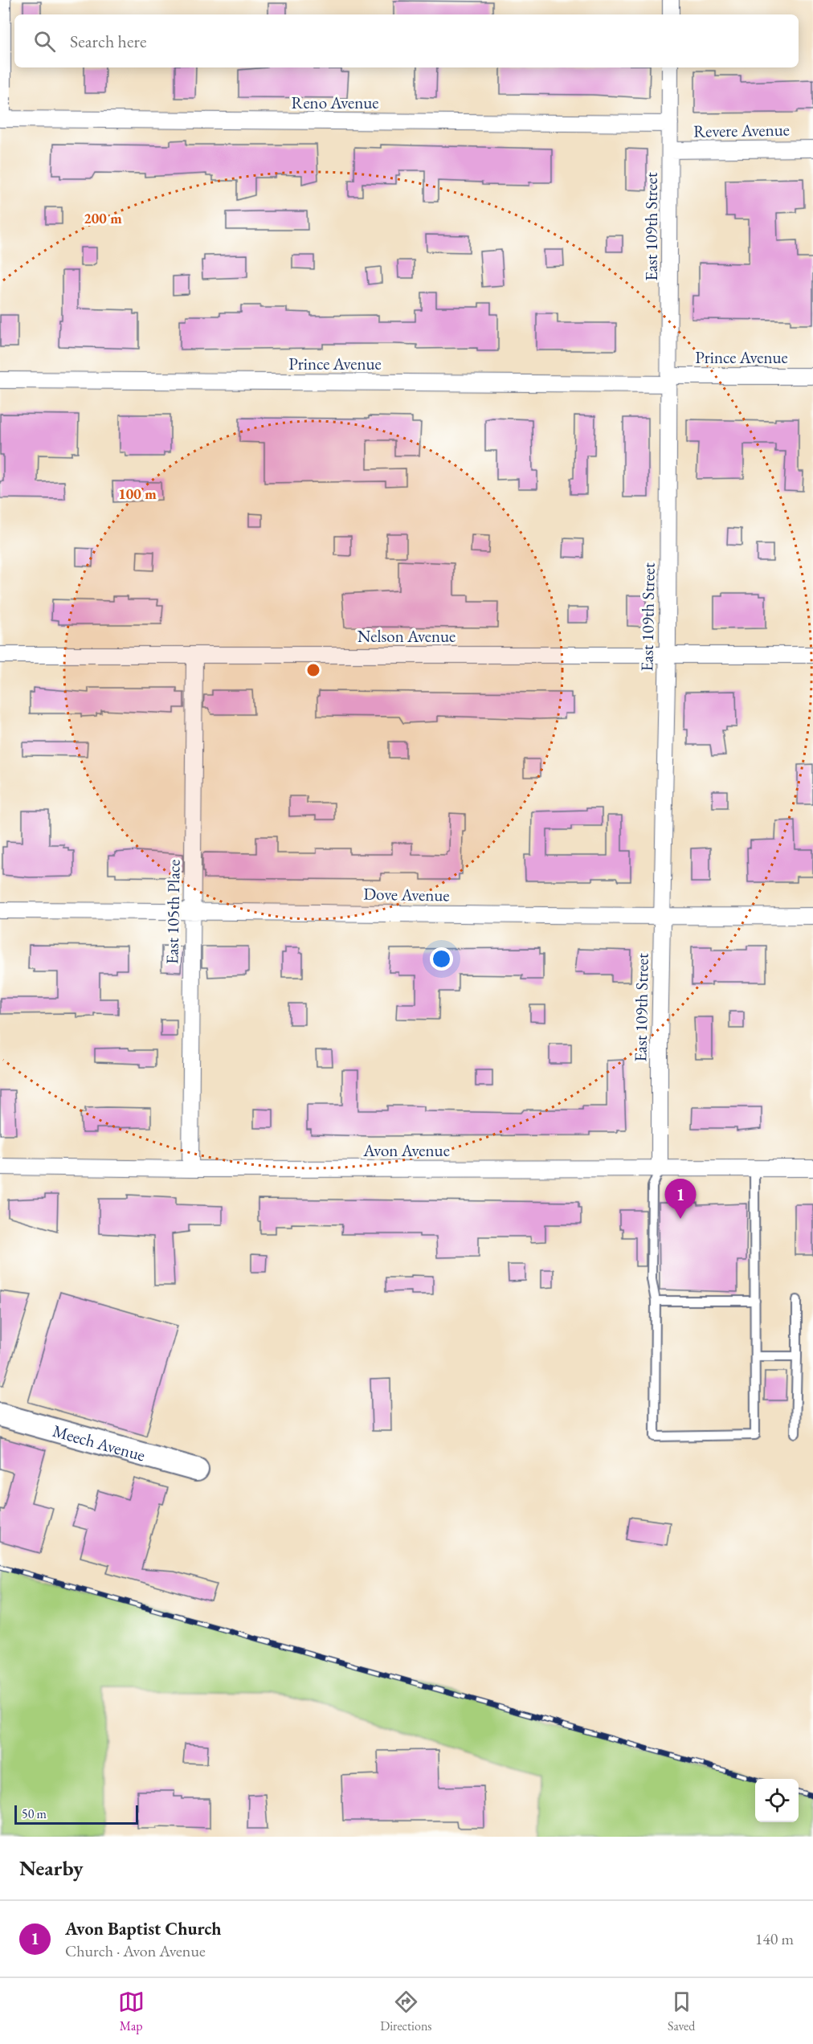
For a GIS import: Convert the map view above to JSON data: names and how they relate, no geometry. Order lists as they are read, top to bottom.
{
  "streets": {
    "street": [
      "Reno Avenue",
      "Revere Avenue",
      "East 109th Street",
      "Prince Avenue",
      "Nelson Avenue",
      "Dove Avenue",
      "East 105th Place",
      "Avon Avenue",
      "Meech Avenue"
    ]
  },
  "crossings": [
    ["Reno Avenue", "East 109th Street"],
    ["Revere Avenue", "East 109th Street"],
    ["East 109th Street", "Prince Avenue"],
    ["East 109th Street", "Nelson Avenue"],
    ["East 109th Street", "Dove Avenue"],
    ["East 109th Street", "Avon Avenue"],
    ["Nelson Avenue", "East 105th Place"],
    ["Dove Avenue", "East 105th Place"],
    ["East 105th Place", "Avon Avenue"]
  ],
  "scale_bar": "50 m",
  "page": {
    "search": "Search here",
    "pins": "1",
    "scale": "50 m",
    "heading": "Nearby",
    "list": [
      {
        "mark": "1",
        "name": "Avon Baptist Church",
        "note": "Church · Avon Avenue",
        "value": "140 m"
      }
    ],
    "nav": ["Map", "Directions", "Saved"]
  },
  "rings": ["200 m", "100 m"]
}
